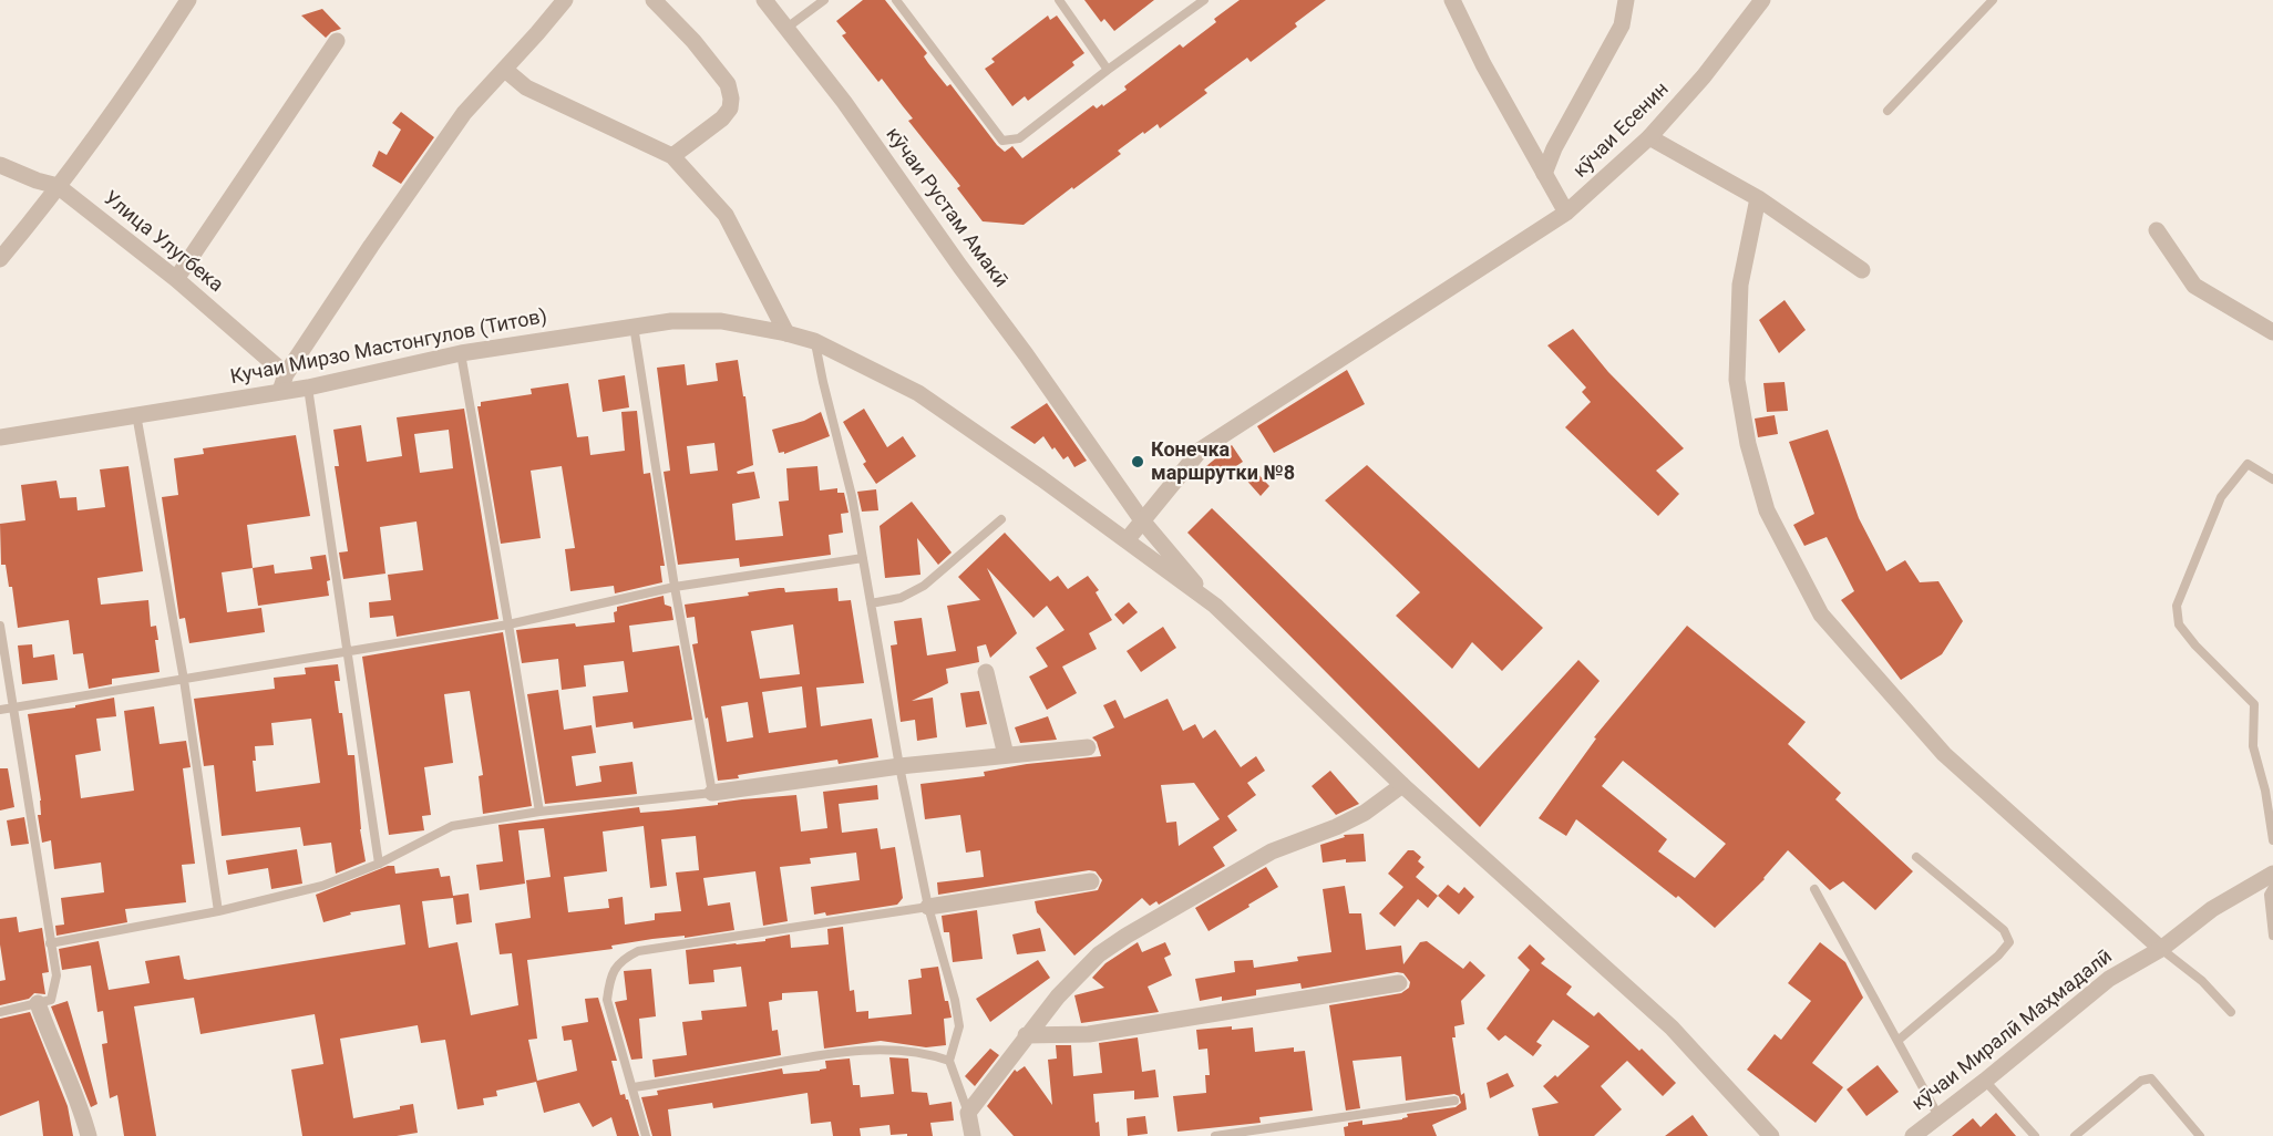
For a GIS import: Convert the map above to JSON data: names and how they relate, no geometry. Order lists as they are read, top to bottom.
{
  "streets": {
    "street": [
      "кӯчаи Есенин",
      "кӯчаи Рустам Амакӣ",
      "Улица Улугбека",
      "Кучаи Мирзо Мастонгулов (Титов)",
      "кӯчаи Миралӣ Маҳмадалӣ"
    ]
  },
  "crossings": [
    ["кӯчаи Есенин", "кӯчаи Рустам Амакӣ"],
    ["кӯчаи Есенин", "Кучаи Мирзо Мастонгулов (Титов)"],
    ["кӯчаи Рустам Амакӣ", "Кучаи Мирзо Мастонгулов (Титов)"],
    ["Улица Улугбека", "Кучаи Мирзо Мастонгулов (Титов)"]
  ],
  "places": ["Конечка маршрутки №8"]
}
